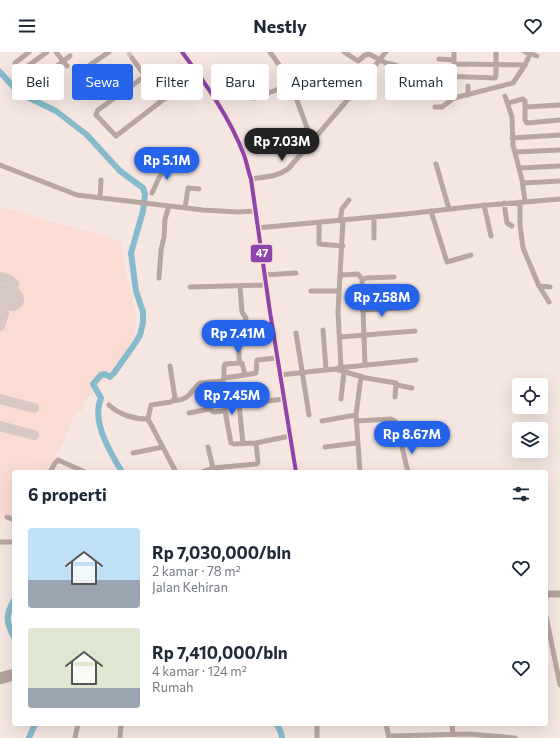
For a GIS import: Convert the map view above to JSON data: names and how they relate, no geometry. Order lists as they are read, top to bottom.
{
  "lines": ["transit line 47"],
  "page": {
    "header": "Nestly",
    "chip": [
      "Beli",
      "Sewa",
      "Filter",
      "Baru",
      "Apartemen",
      "Rumah"
    ],
    "price": [
      "Rp 7.03M",
      "Rp 5.1M",
      "Rp 7.58M",
      "Rp 7.41M",
      "Rp 7.45M",
      "Rp 8.67M"
    ],
    "heading": "6 properti",
    "list": [
      {
        "name": "Rp 7,030,000/bln",
        "note": "2 kamar · 78 m² · Jalan Kehiran"
      },
      {
        "name": "Rp 7,410,000/bln",
        "note": "4 kamar · 124 m² · Rumah"
      }
    ]
  }
}
